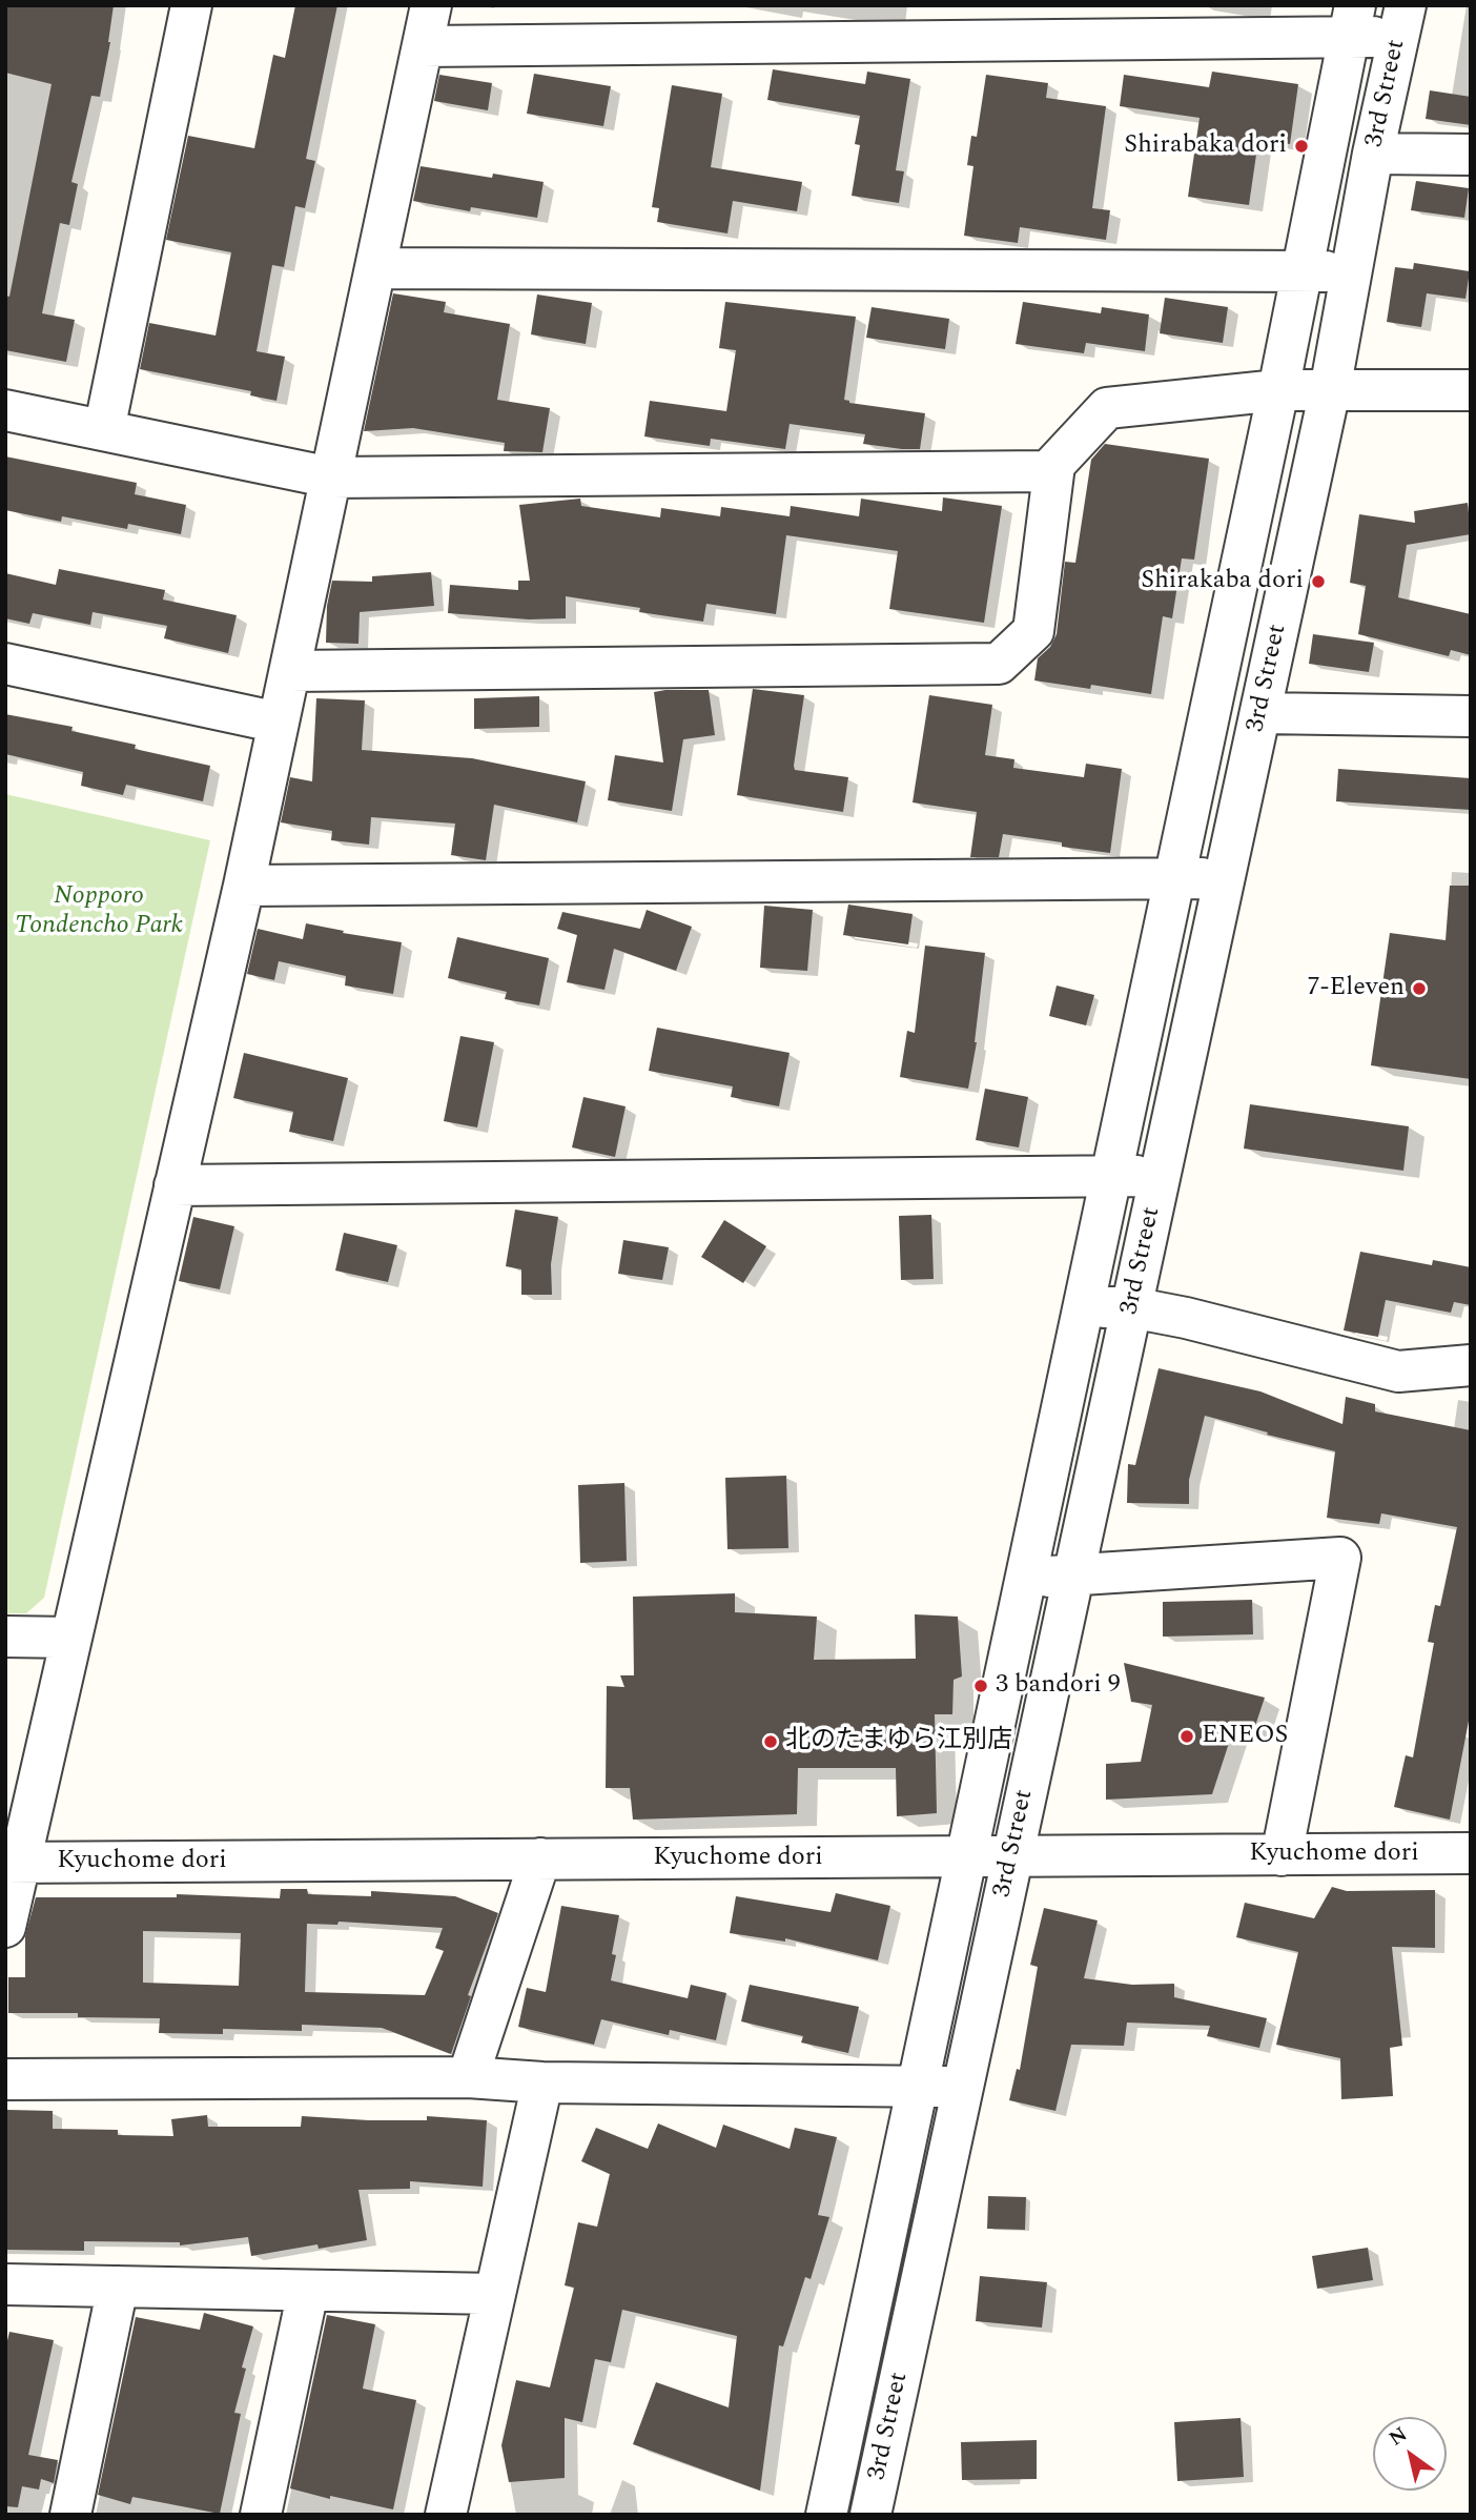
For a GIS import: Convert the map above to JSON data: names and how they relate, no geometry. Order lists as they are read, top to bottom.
{
  "streets": {
    "street": ["3rd Street", "Kyuchome dori"]
  },
  "crossings": [
    ["3rd Street", "Kyuchome dori"]
  ],
  "parks": ["Nopporo Tondencho Park"],
  "places": [
    "Shirabaka dori",
    "Shirakaba dori",
    "7-Eleven",
    "3 bandori 9",
    "ENEOS",
    "北のたまゆら江別店"
  ],
  "north": "top left"
}
